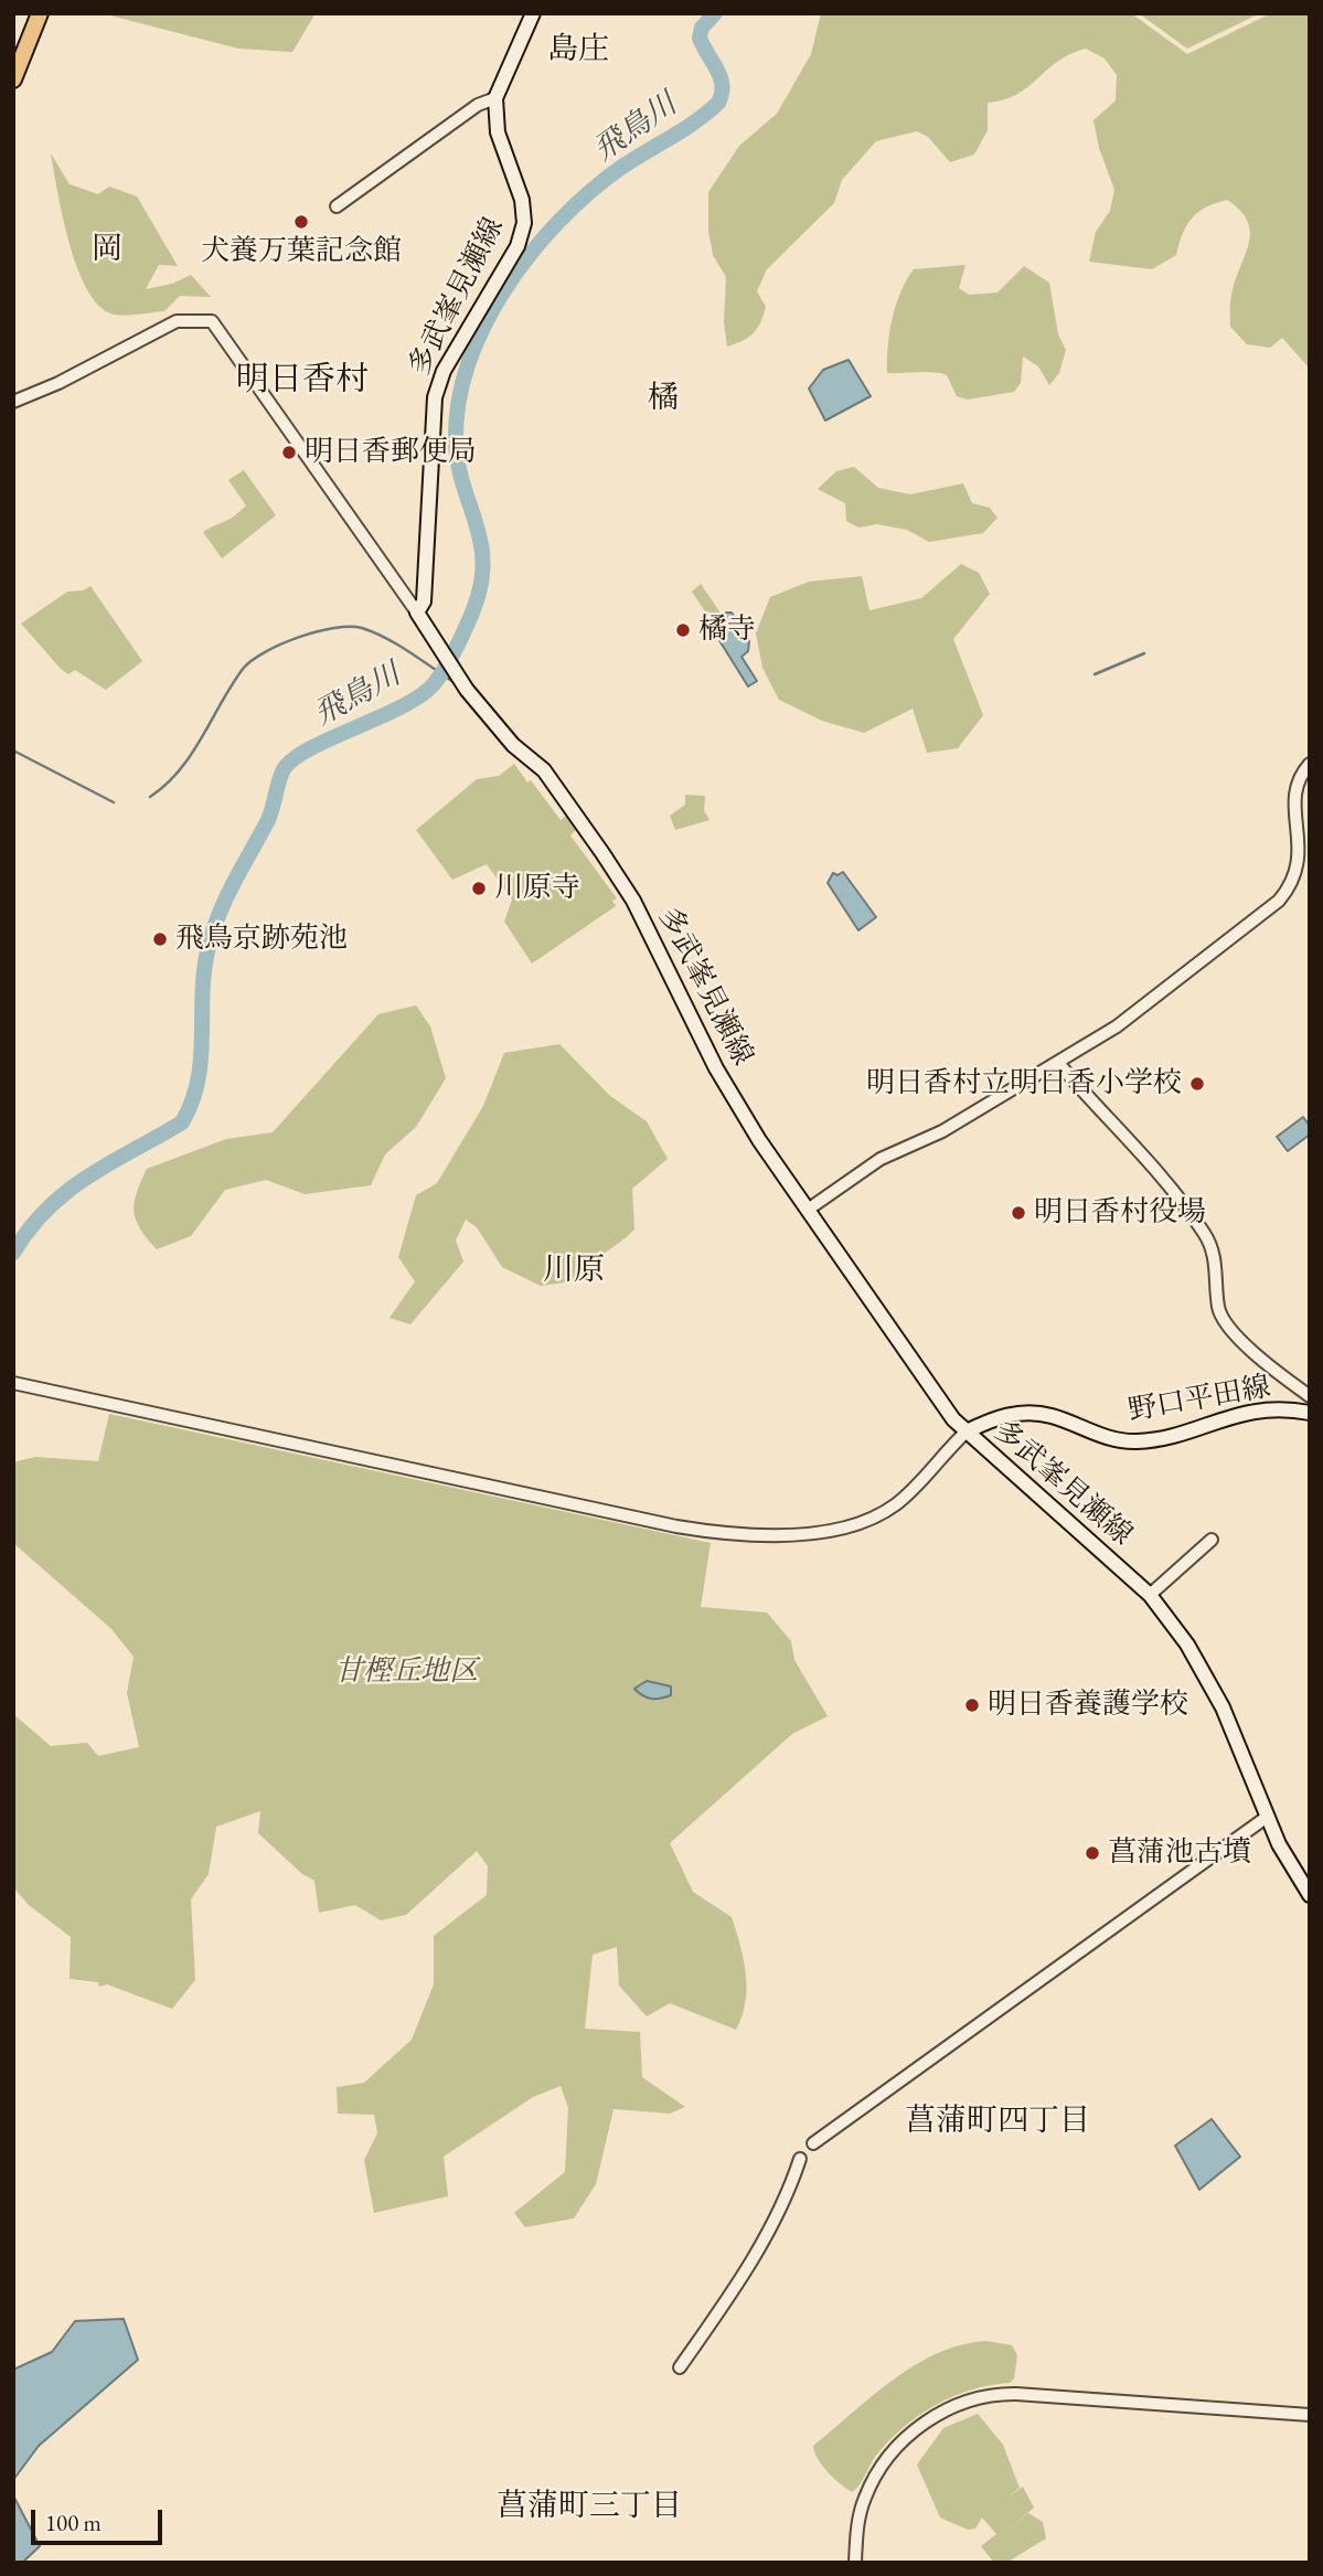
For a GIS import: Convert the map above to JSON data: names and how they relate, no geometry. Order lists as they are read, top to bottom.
{
  "streets": {
    "main road": ["多武峯見瀬線", "野口平田線"]
  },
  "crossings": [
    ["多武峯見瀬線", "野口平田線"]
  ],
  "districts": [
    "島庄",
    "岡",
    "明日香村",
    "橘",
    "川原",
    "菖蒲町四丁目",
    "菖蒲町三丁目"
  ],
  "water": ["飛鳥川"],
  "parks": ["甘樫丘地区"],
  "places": [
    "犬養万葉記念館",
    "明日香郵便局",
    "橘寺",
    "川原寺",
    "飛鳥京跡苑池",
    "明日香村立明日香小学校",
    "明日香村役場",
    "明日香養護学校",
    "菖蒲池古墳"
  ],
  "scale_bar": "100 m"
}
